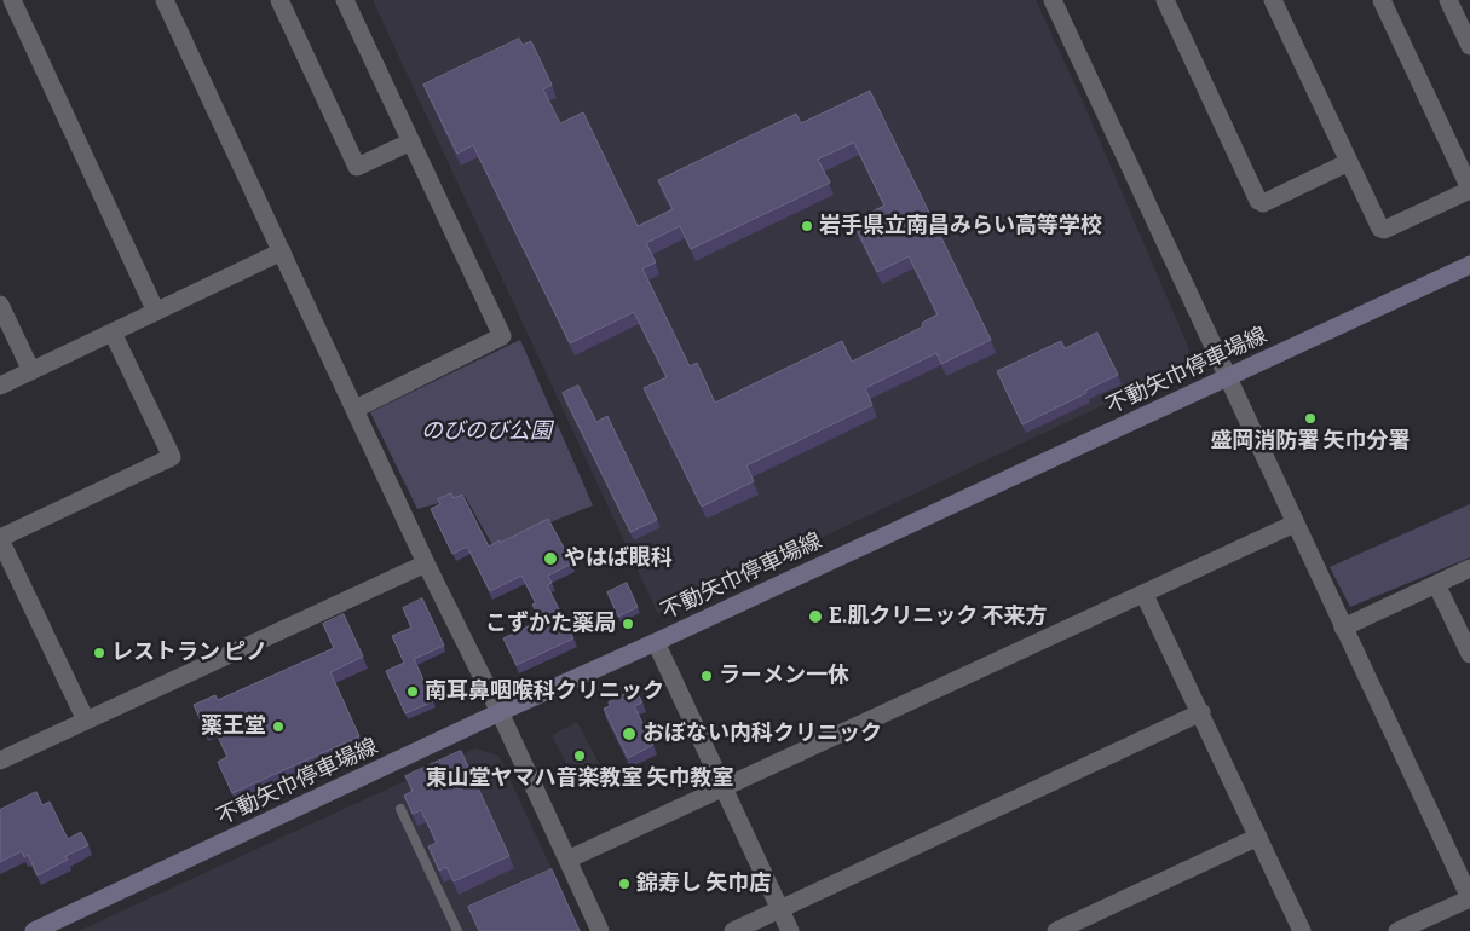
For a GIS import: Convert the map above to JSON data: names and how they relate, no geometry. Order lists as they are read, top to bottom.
{
  "streets": {
    "main road": ["不動矢巾停車場線"]
  },
  "parks": ["のびのび公園"],
  "places": [
    "岩手県立南昌みらい高等学校",
    "盛岡消防署 矢巾分署",
    "やはば眼科",
    "E.肌クリニック 不来方",
    "こずかた薬局",
    "レストラン ピノ",
    "ラーメン一休",
    "南耳鼻咽喉科クリニック",
    "薬王堂",
    "おぼない内科クリニック",
    "東山堂ヤマハ音楽教室 矢巾教室",
    "錦寿し 矢巾店"
  ]
}
